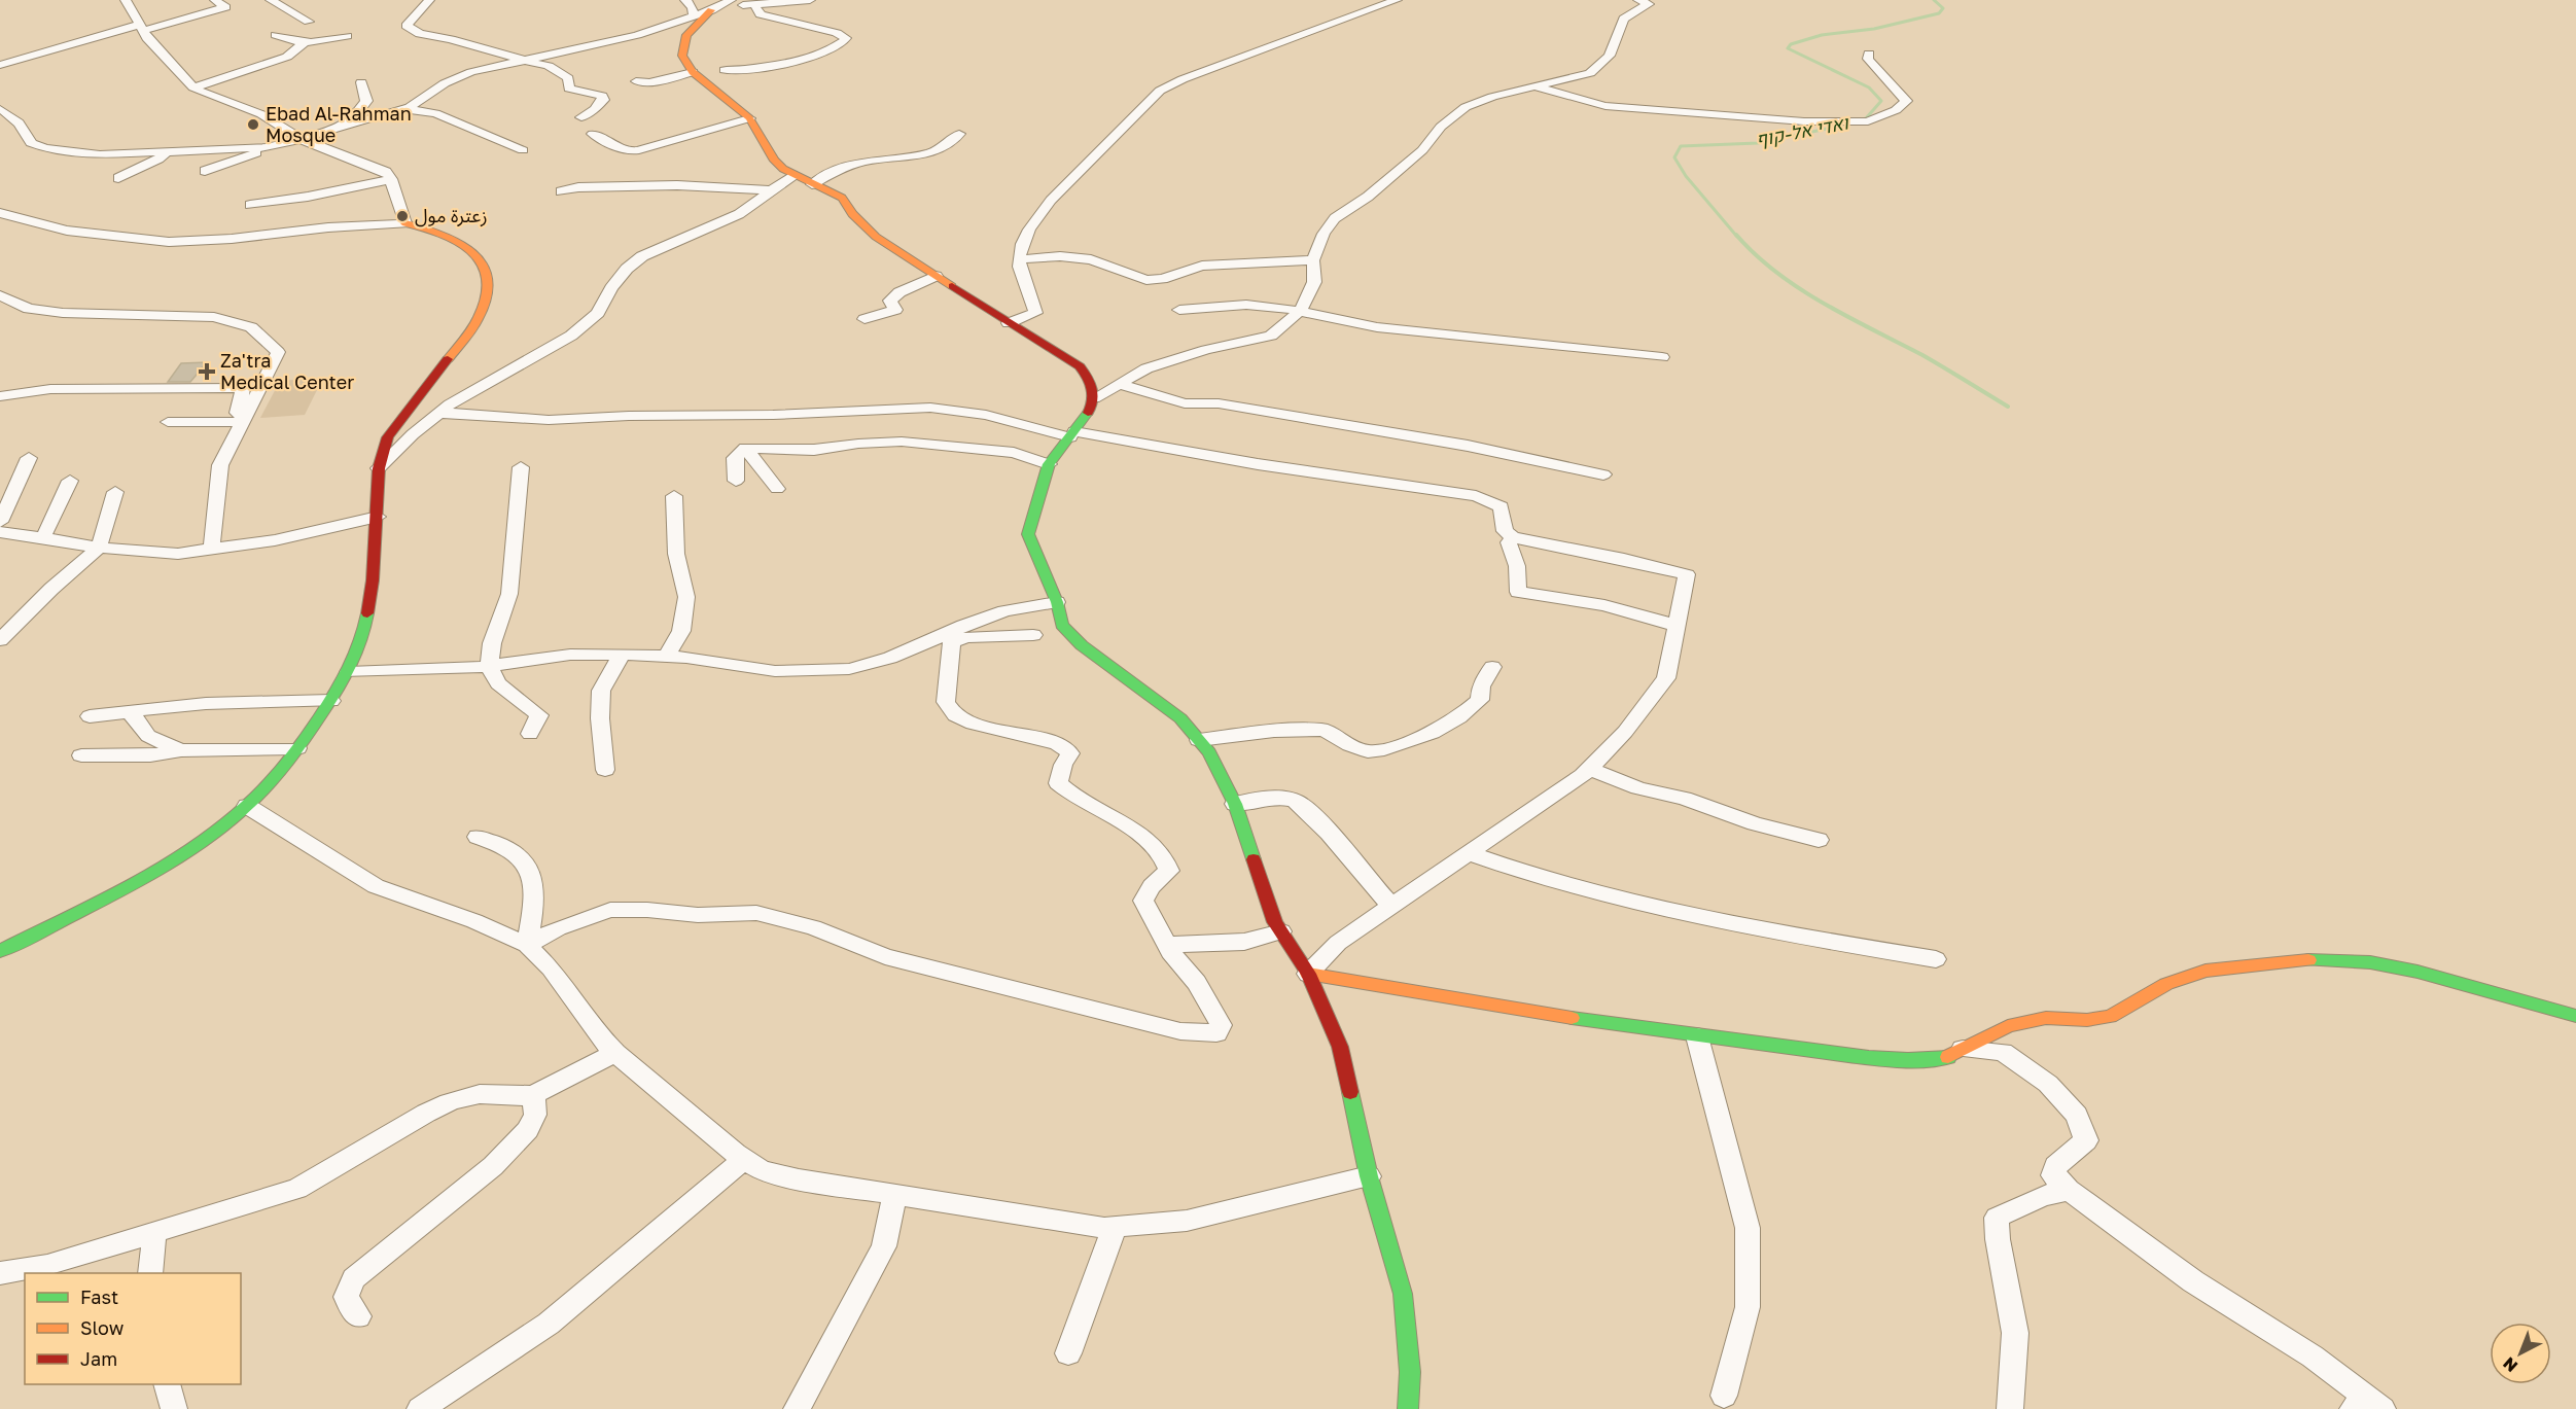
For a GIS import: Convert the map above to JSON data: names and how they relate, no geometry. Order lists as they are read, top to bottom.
{
  "water": ["ואדי אל-קוף"],
  "places": {
    "other": ["Ebad Al-Rahman Mosque", "زعترة مول"],
    "health": ["Za'tra Medical Center"]
  },
  "legend": ["Fast", "Slow", "Jam"],
  "north": "bottom left"
}
